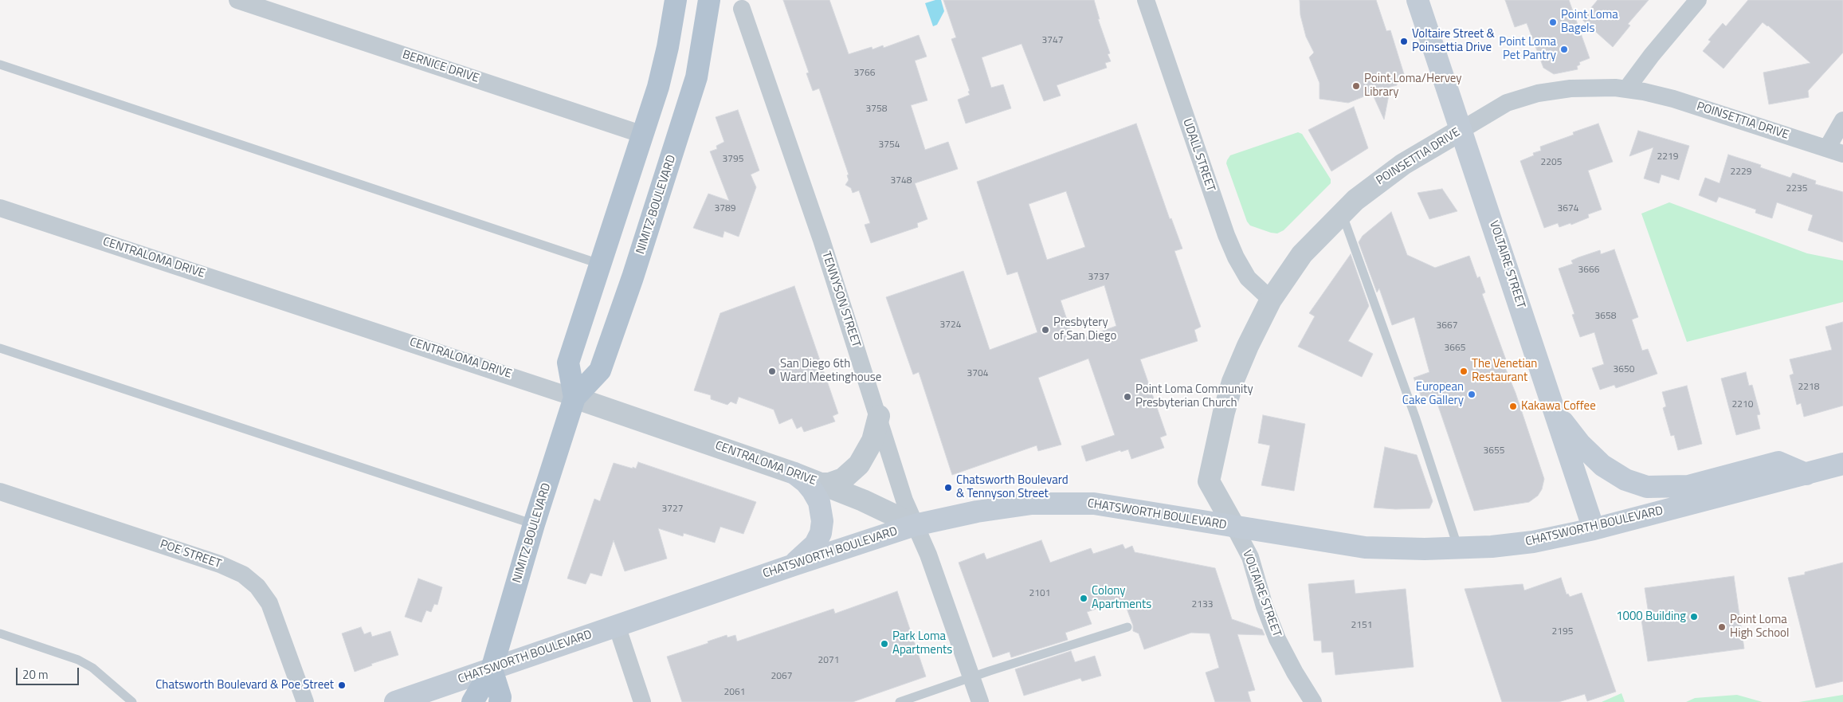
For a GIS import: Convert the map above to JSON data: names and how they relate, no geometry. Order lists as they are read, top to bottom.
{
  "streets": {
    "main road": ["NIMITZ BOULEVARD", "VOLTAIRE STREET", "CHATSWORTH BOULEVARD"],
    "street": [
      "BERNICE DRIVE",
      "POINSETTIA DRIVE",
      "UDALL STREET",
      "CENTRALOMA DRIVE",
      "TENNYSON STREET",
      "POE STREET"
    ]
  },
  "crossings": [
    ["BERNICE DRIVE", "NIMITZ BOULEVARD"],
    ["POINSETTIA DRIVE", "UDALL STREET"],
    ["POINSETTIA DRIVE", "VOLTAIRE STREET"],
    ["POINSETTIA DRIVE", "CHATSWORTH BOULEVARD"],
    ["NIMITZ BOULEVARD", "CENTRALOMA DRIVE"],
    ["NIMITZ BOULEVARD", "CHATSWORTH BOULEVARD"],
    ["CENTRALOMA DRIVE", "TENNYSON STREET"],
    ["CENTRALOMA DRIVE", "CHATSWORTH BOULEVARD"],
    ["VOLTAIRE STREET", "CHATSWORTH BOULEVARD"],
    ["TENNYSON STREET", "CHATSWORTH BOULEVARD"]
  ],
  "places": [
    "Point Loma Bagels",
    "Voltaire Street & Poinsettia Drive",
    "Point Loma Pet Pantry",
    "Point Loma/Hervey Library",
    "Presbytery of San Diego",
    "San Diego 6th Ward Meetinghouse",
    "The Venetian Restaurant",
    "European Cake Gallery",
    "Point Loma Community Presbyterian Church",
    "Kakawa Coffee",
    "Chatsworth Boulevard & Tennyson Street",
    "Colony Apartments",
    "1000 Building",
    "Point Loma High School",
    "Park Loma Apartments",
    "Chatsworth Boulevard & Poe Street"
  ],
  "house_numbers": [
    "3747",
    "3766",
    "3758",
    "3754",
    "2219",
    "3795",
    "2205",
    "2229",
    "3748",
    "2235",
    "3789",
    "3674",
    "3666",
    "3737",
    "3658",
    "3724",
    "3667",
    "3665",
    "3650",
    "3704",
    "2218",
    "2210",
    "3655",
    "3727",
    "2101",
    "2133",
    "2151",
    "2195",
    "2071",
    "2067",
    "2061"
  ],
  "scale_bar": "20 m"
}
